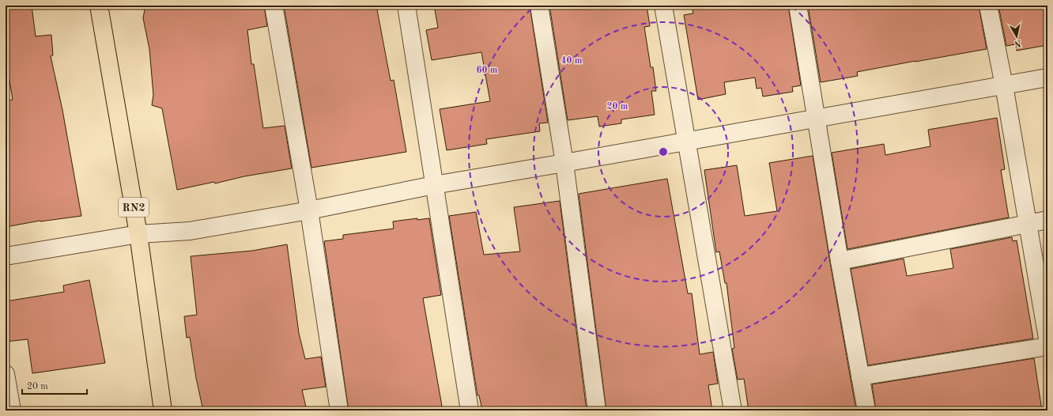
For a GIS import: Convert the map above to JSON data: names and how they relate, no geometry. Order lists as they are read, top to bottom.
{
  "streets": {
    "highway": ["RN2"]
  },
  "scale_bar": "20 m",
  "north": "bottom",
  "rings": ["40 m", "60 m", "20 m"]
}
